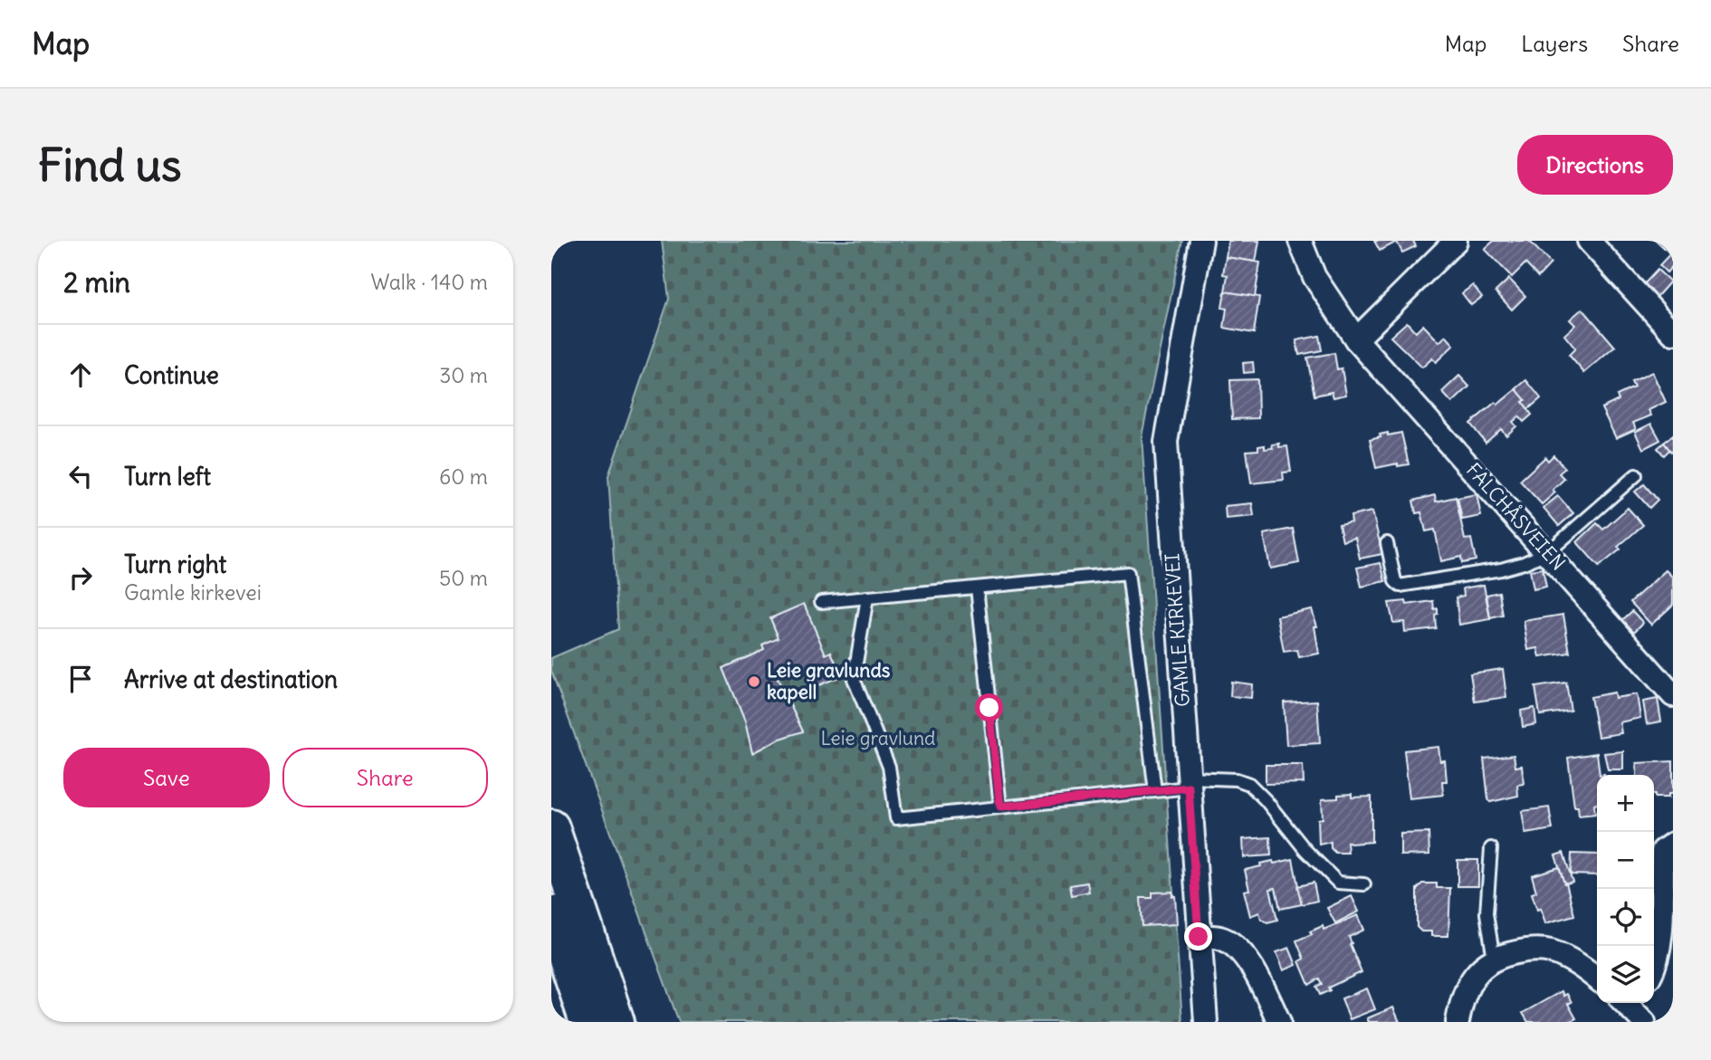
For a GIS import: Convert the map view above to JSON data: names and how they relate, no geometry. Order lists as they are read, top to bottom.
{
  "streets": {
    "street": ["FALCHÅSVEIEN", "GAMLE KIRKEVEI"]
  },
  "parks": ["Leie gravlund"],
  "places": ["Leie gravlunds kapell"],
  "page": {
    "header": "Map",
    "nav": ["Map", "Layers", "Share"],
    "buttons": [
      "Directions",
      ["Save", "Share"]
    ],
    "title": "Find us",
    "heading": ["2 min", "Walk · 140 m"],
    "list": [
      ["Continue", "30 m"],
      ["Turn left", "60 m"],
      ["Turn right", "Gamle kirkevei", "50 m"],
      "Arrive at destination"
    ],
    "map_buttons": ["+", "−"]
  }
}
